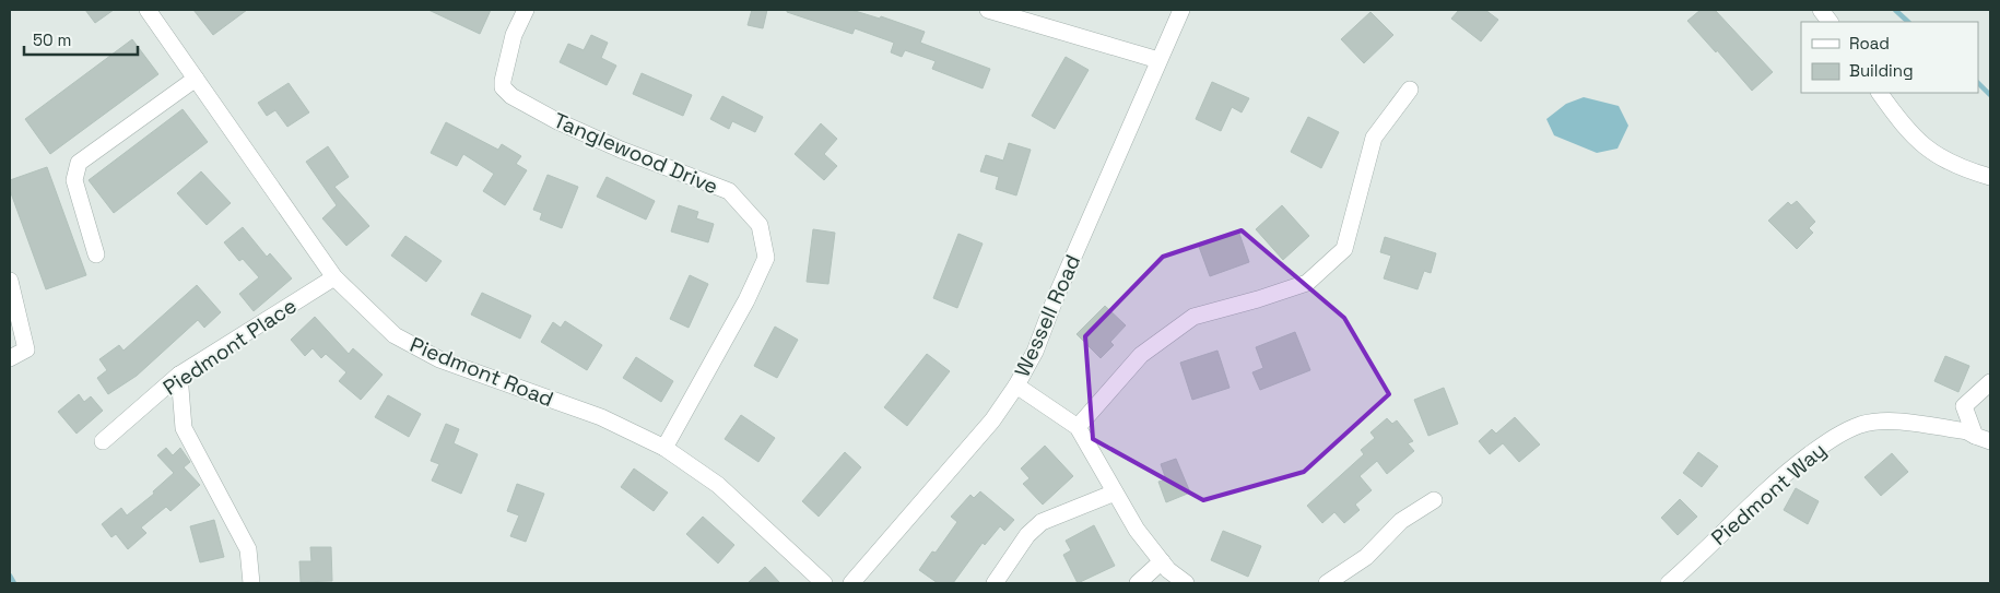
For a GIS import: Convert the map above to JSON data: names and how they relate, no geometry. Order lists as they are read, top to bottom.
{
  "streets": {
    "street": [
      "Tanglewood Drive",
      "Wessell Road",
      "Piedmont Place",
      "Piedmont Road",
      "Piedmont Way"
    ]
  },
  "crossings": [
    ["Tanglewood Drive", "Piedmont Road"],
    ["Piedmont Place", "Piedmont Road"]
  ],
  "legend": ["Road", "Building"],
  "scale_bar": "50 m"
}
